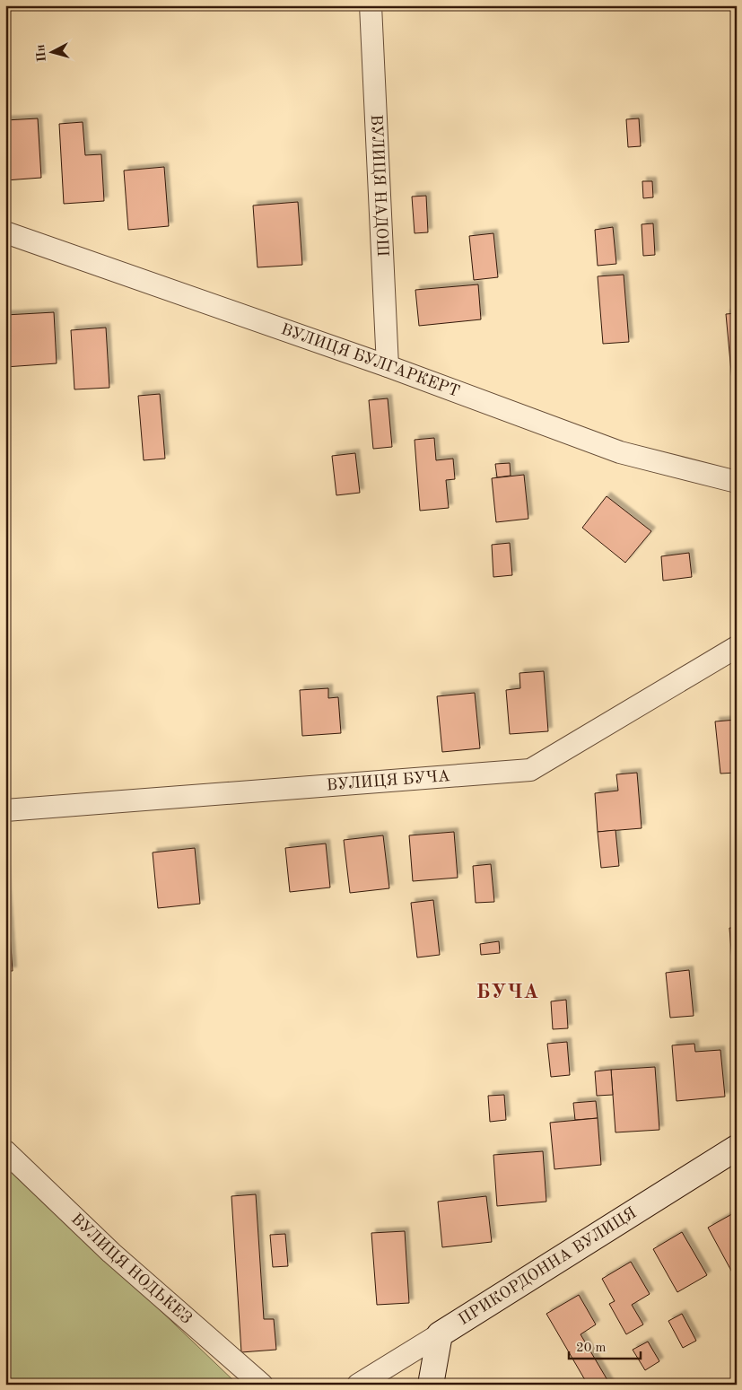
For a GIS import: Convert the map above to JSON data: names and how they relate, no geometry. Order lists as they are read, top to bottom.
{
  "streets": {
    "main road": ["ПРИКОРДОННА ВУЛИЦЯ"],
    "street": [
      "ВУЛИЦЯ НАДОШ",
      "ВУЛИЦЯ БУЛГАРКЕРТ",
      "ВУЛИЦЯ БУЧА",
      "ВУЛИЦЯ НОДЬКЕЗ"
    ]
  },
  "crossings": [
    ["ВУЛИЦЯ НАДОШ", "ВУЛИЦЯ БУЛГАРКЕРТ"]
  ],
  "districts": ["БУЧА"],
  "scale_bar": "20 m",
  "north": "left"
}
